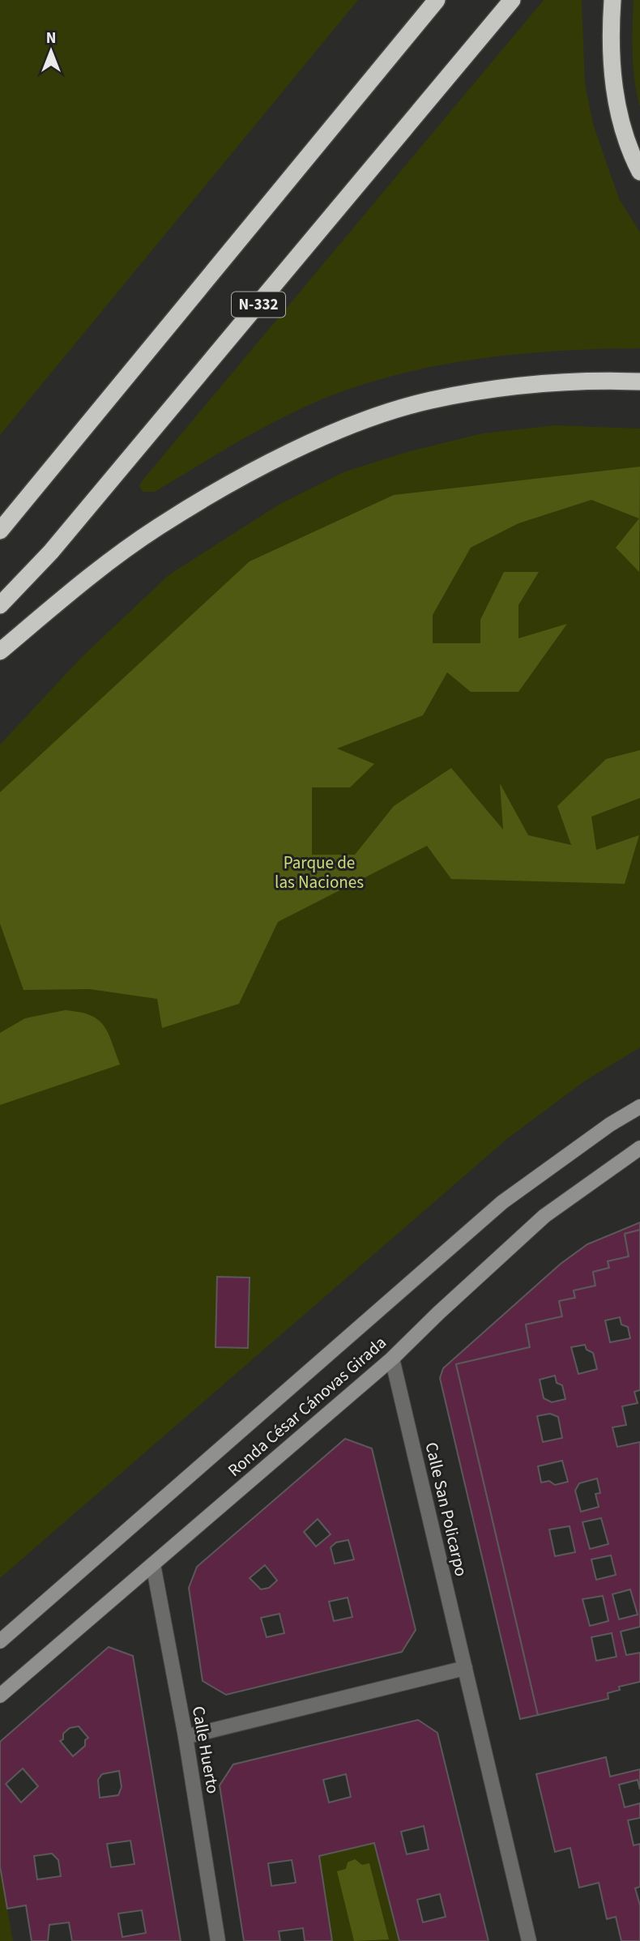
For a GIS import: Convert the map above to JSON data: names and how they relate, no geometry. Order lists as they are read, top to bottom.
{
  "streets": {
    "highway": ["N-332"],
    "street": ["Ronda César Cánovas Girada", "Calle San Policarpo", "Calle Huerto"]
  },
  "crossings": [
    ["Ronda César Cánovas Girada", "Calle San Policarpo"],
    ["Ronda César Cánovas Girada", "Calle Huerto"]
  ],
  "parks": ["Parque de las Naciones"],
  "north": "top"
}
